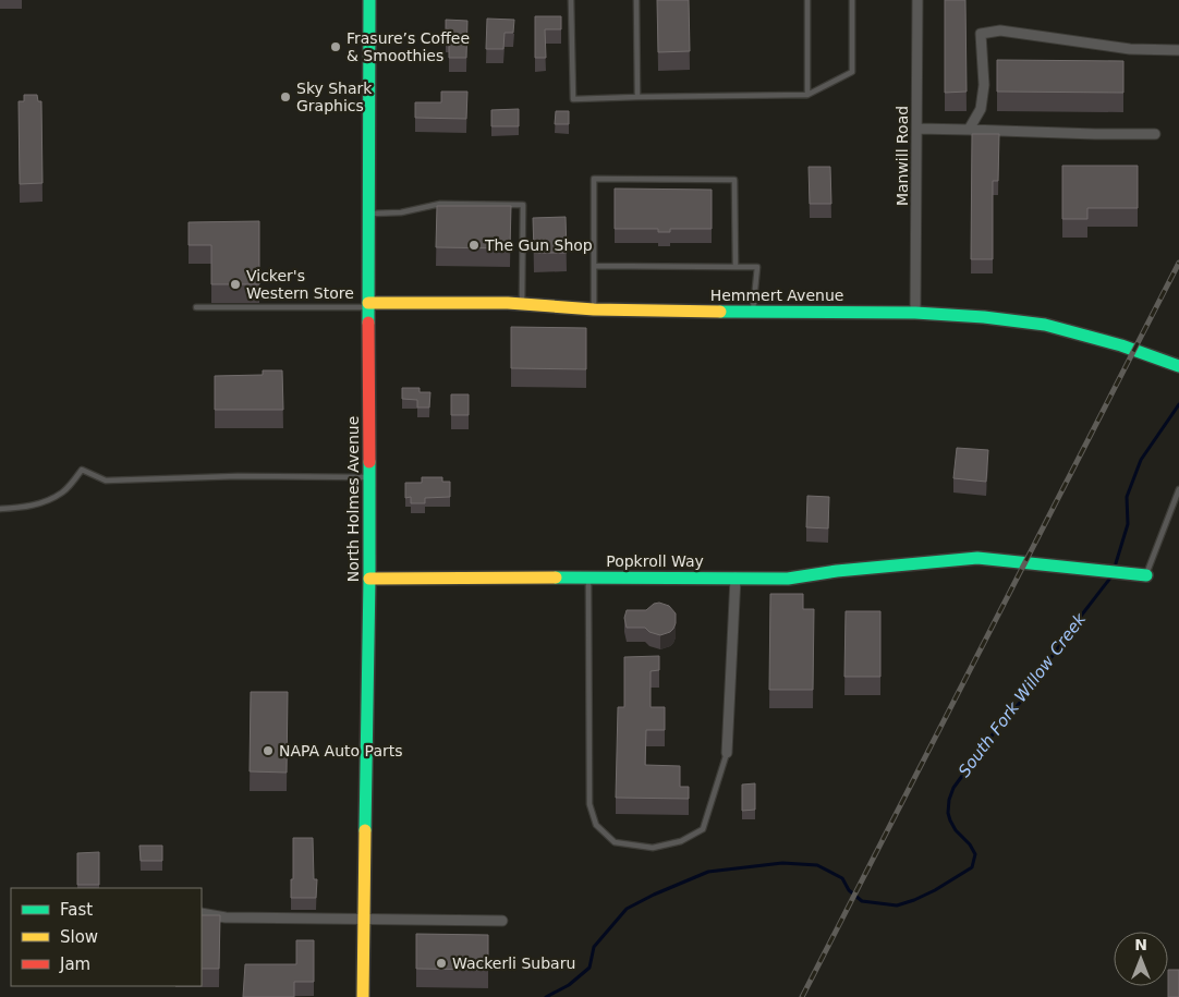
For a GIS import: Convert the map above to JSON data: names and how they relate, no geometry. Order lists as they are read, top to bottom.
{
  "streets": {
    "street": [
      "Manwill Road",
      "Hemmert Avenue",
      "North Holmes Avenue",
      "Popkroll Way"
    ]
  },
  "crossings": [
    ["Manwill Road", "Hemmert Avenue"],
    ["Hemmert Avenue", "North Holmes Avenue"],
    ["North Holmes Avenue", "Popkroll Way"]
  ],
  "water": ["South Fork Willow Creek"],
  "places": [
    "Frasure’s Coffee & Smoothies",
    "Sky Shark Graphics",
    "The Gun Shop",
    "Vicker's Western Store",
    "NAPA Auto Parts",
    "Wackerli Subaru"
  ],
  "legend": ["Fast", "Slow", "Jam"],
  "north": "top"
}
